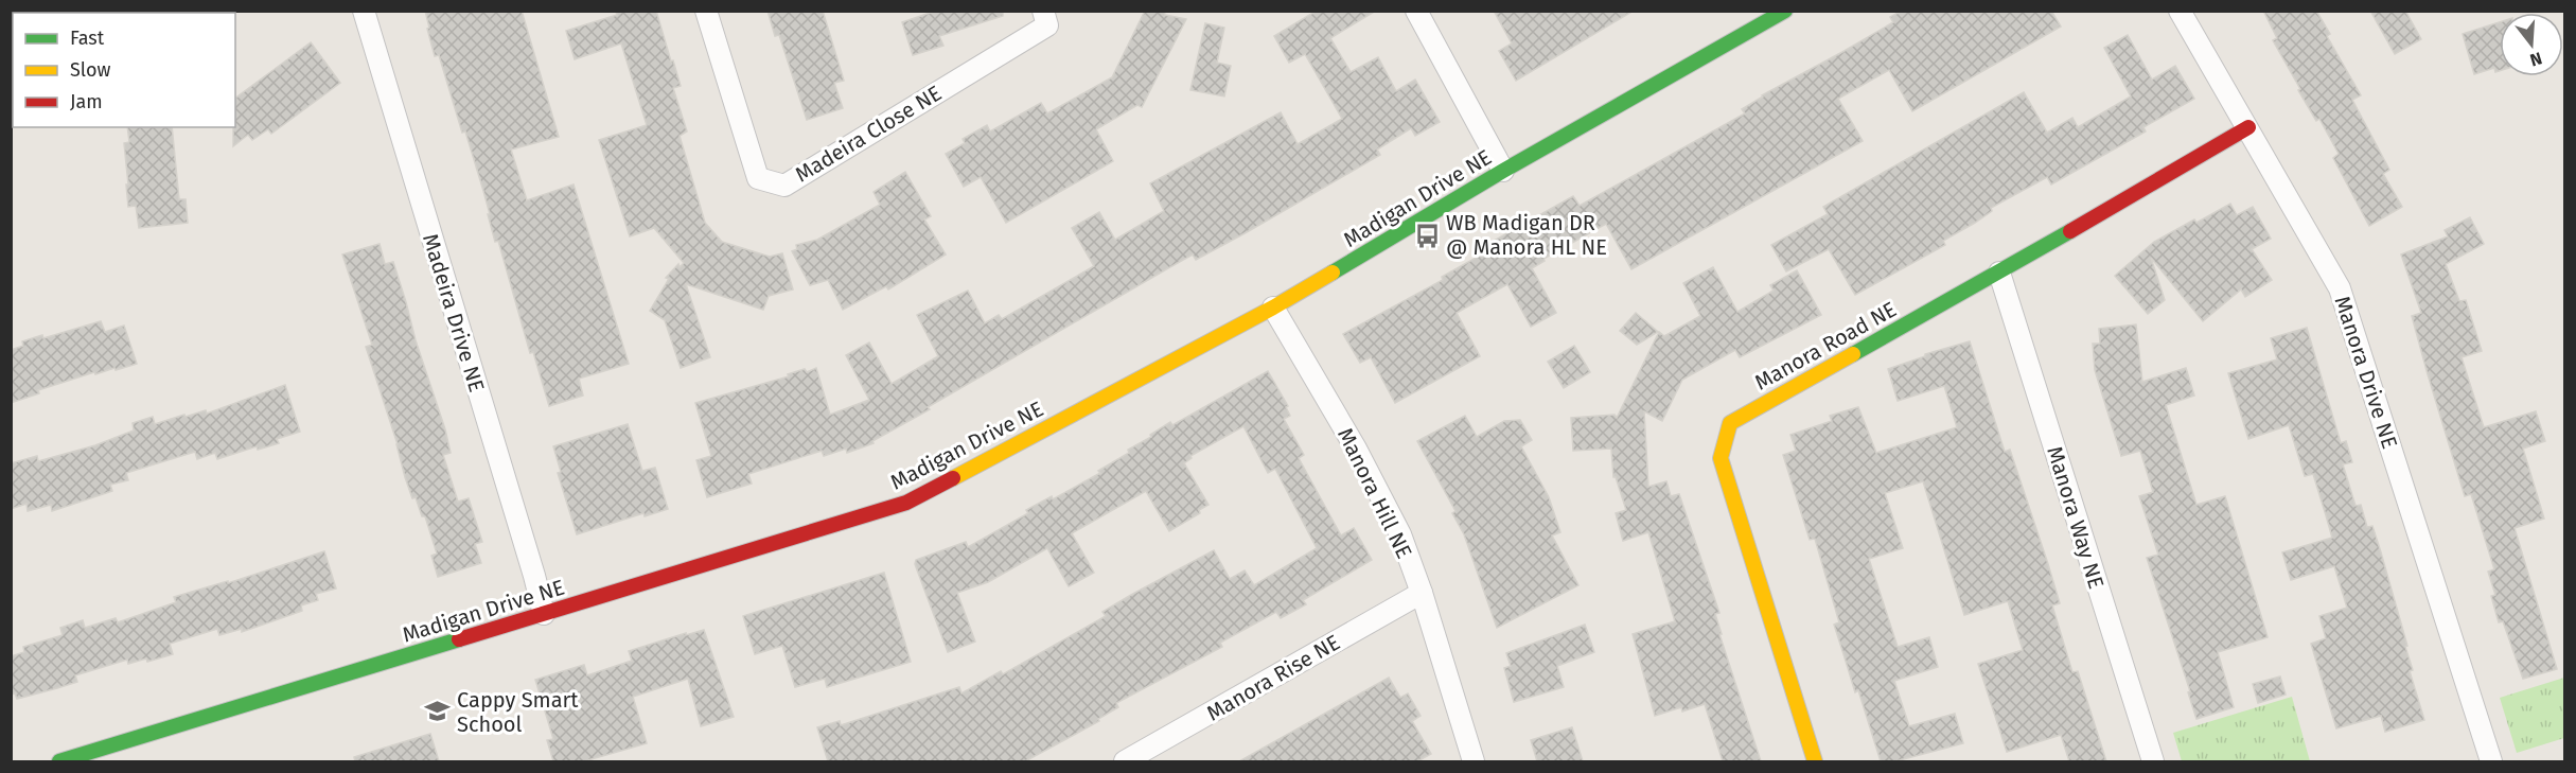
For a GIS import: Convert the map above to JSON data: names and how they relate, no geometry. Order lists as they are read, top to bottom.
{
  "streets": {
    "street": [
      "Madeira Close NE",
      "Madigan Drive NE",
      "Madeira Drive NE",
      "Manora Road NE",
      "Manora Drive NE",
      "Manora Hill NE",
      "Manora Way NE",
      "Manora Rise NE"
    ]
  },
  "crossings": [
    ["Madigan Drive NE", "Madeira Drive NE"],
    ["Madigan Drive NE", "Manora Hill NE"],
    ["Manora Road NE", "Manora Drive NE"],
    ["Manora Road NE", "Manora Way NE"],
    ["Manora Hill NE", "Manora Rise NE"]
  ],
  "places": {
    "bus stop": ["WB Madigan DR @ Manora HL NE"],
    "school or university": ["Cappy Smart School"]
  },
  "legend": ["Fast", "Slow", "Jam"],
  "north": "bottom"
}
